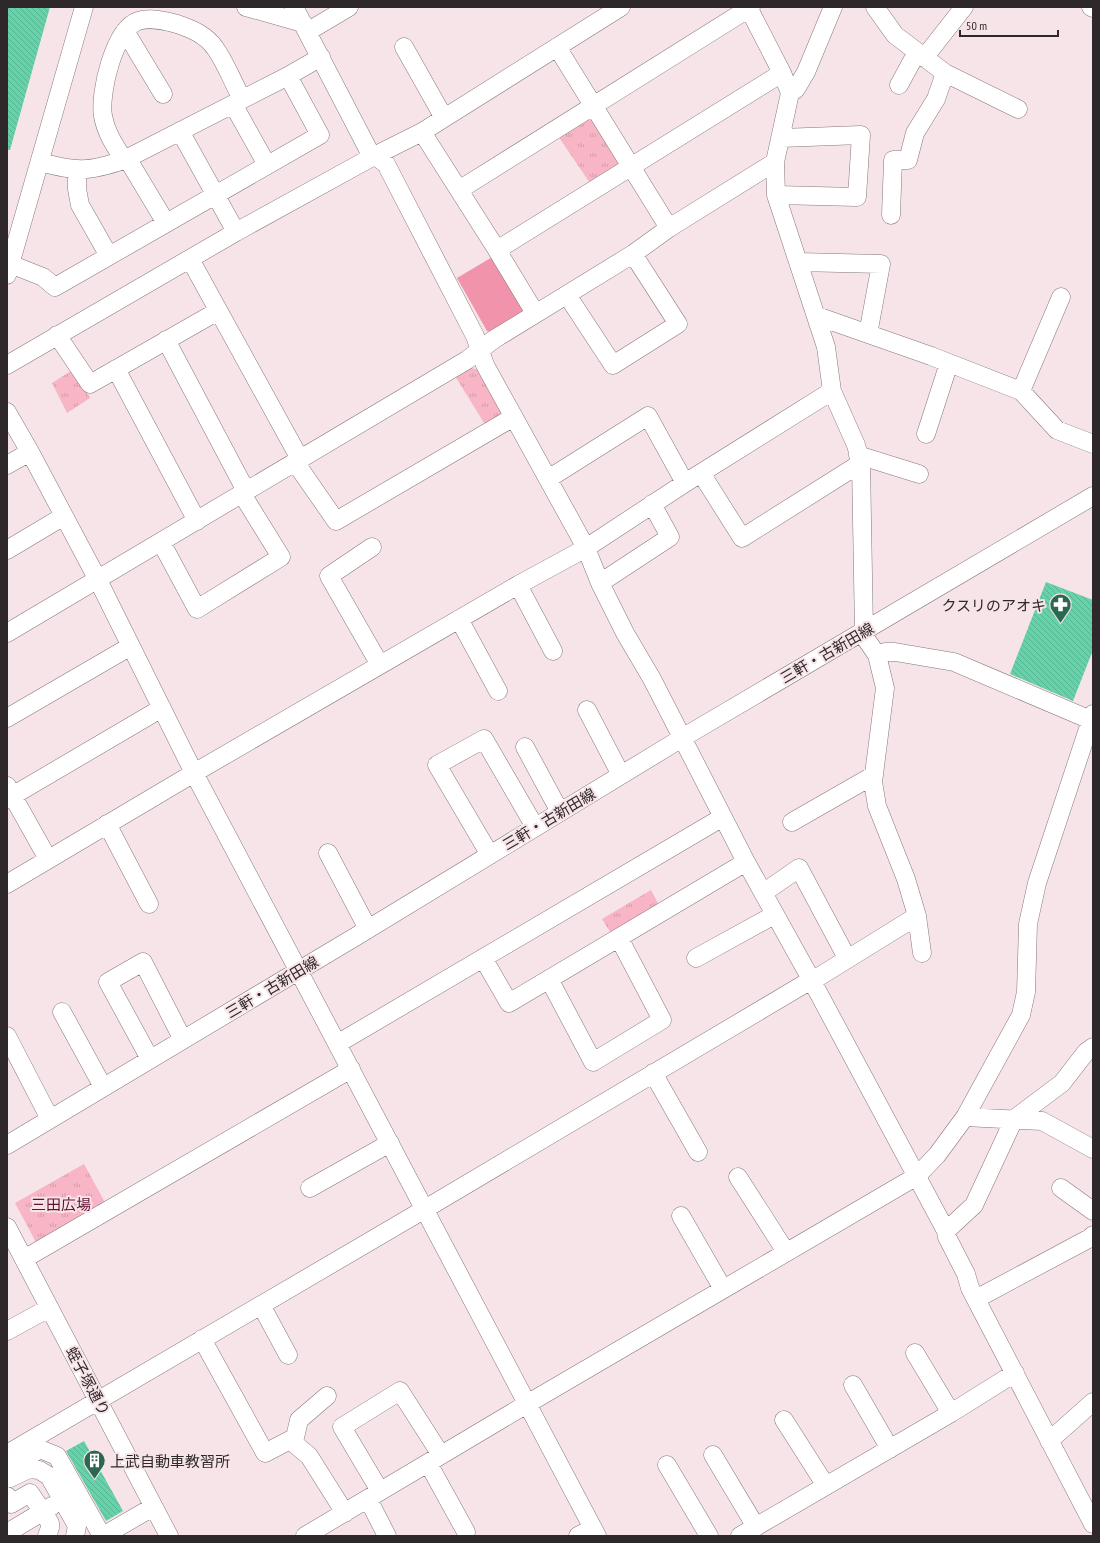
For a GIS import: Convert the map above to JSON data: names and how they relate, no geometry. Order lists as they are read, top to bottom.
{
  "streets": {
    "street": ["三軒・古新田線", "蛭子塚通り"]
  },
  "parks": ["三田広場"],
  "places": {
    "pharmacy": ["クスリのアオキ"],
    "building": ["上武自動車教習所"]
  },
  "scale_bar": "50 m"
}
